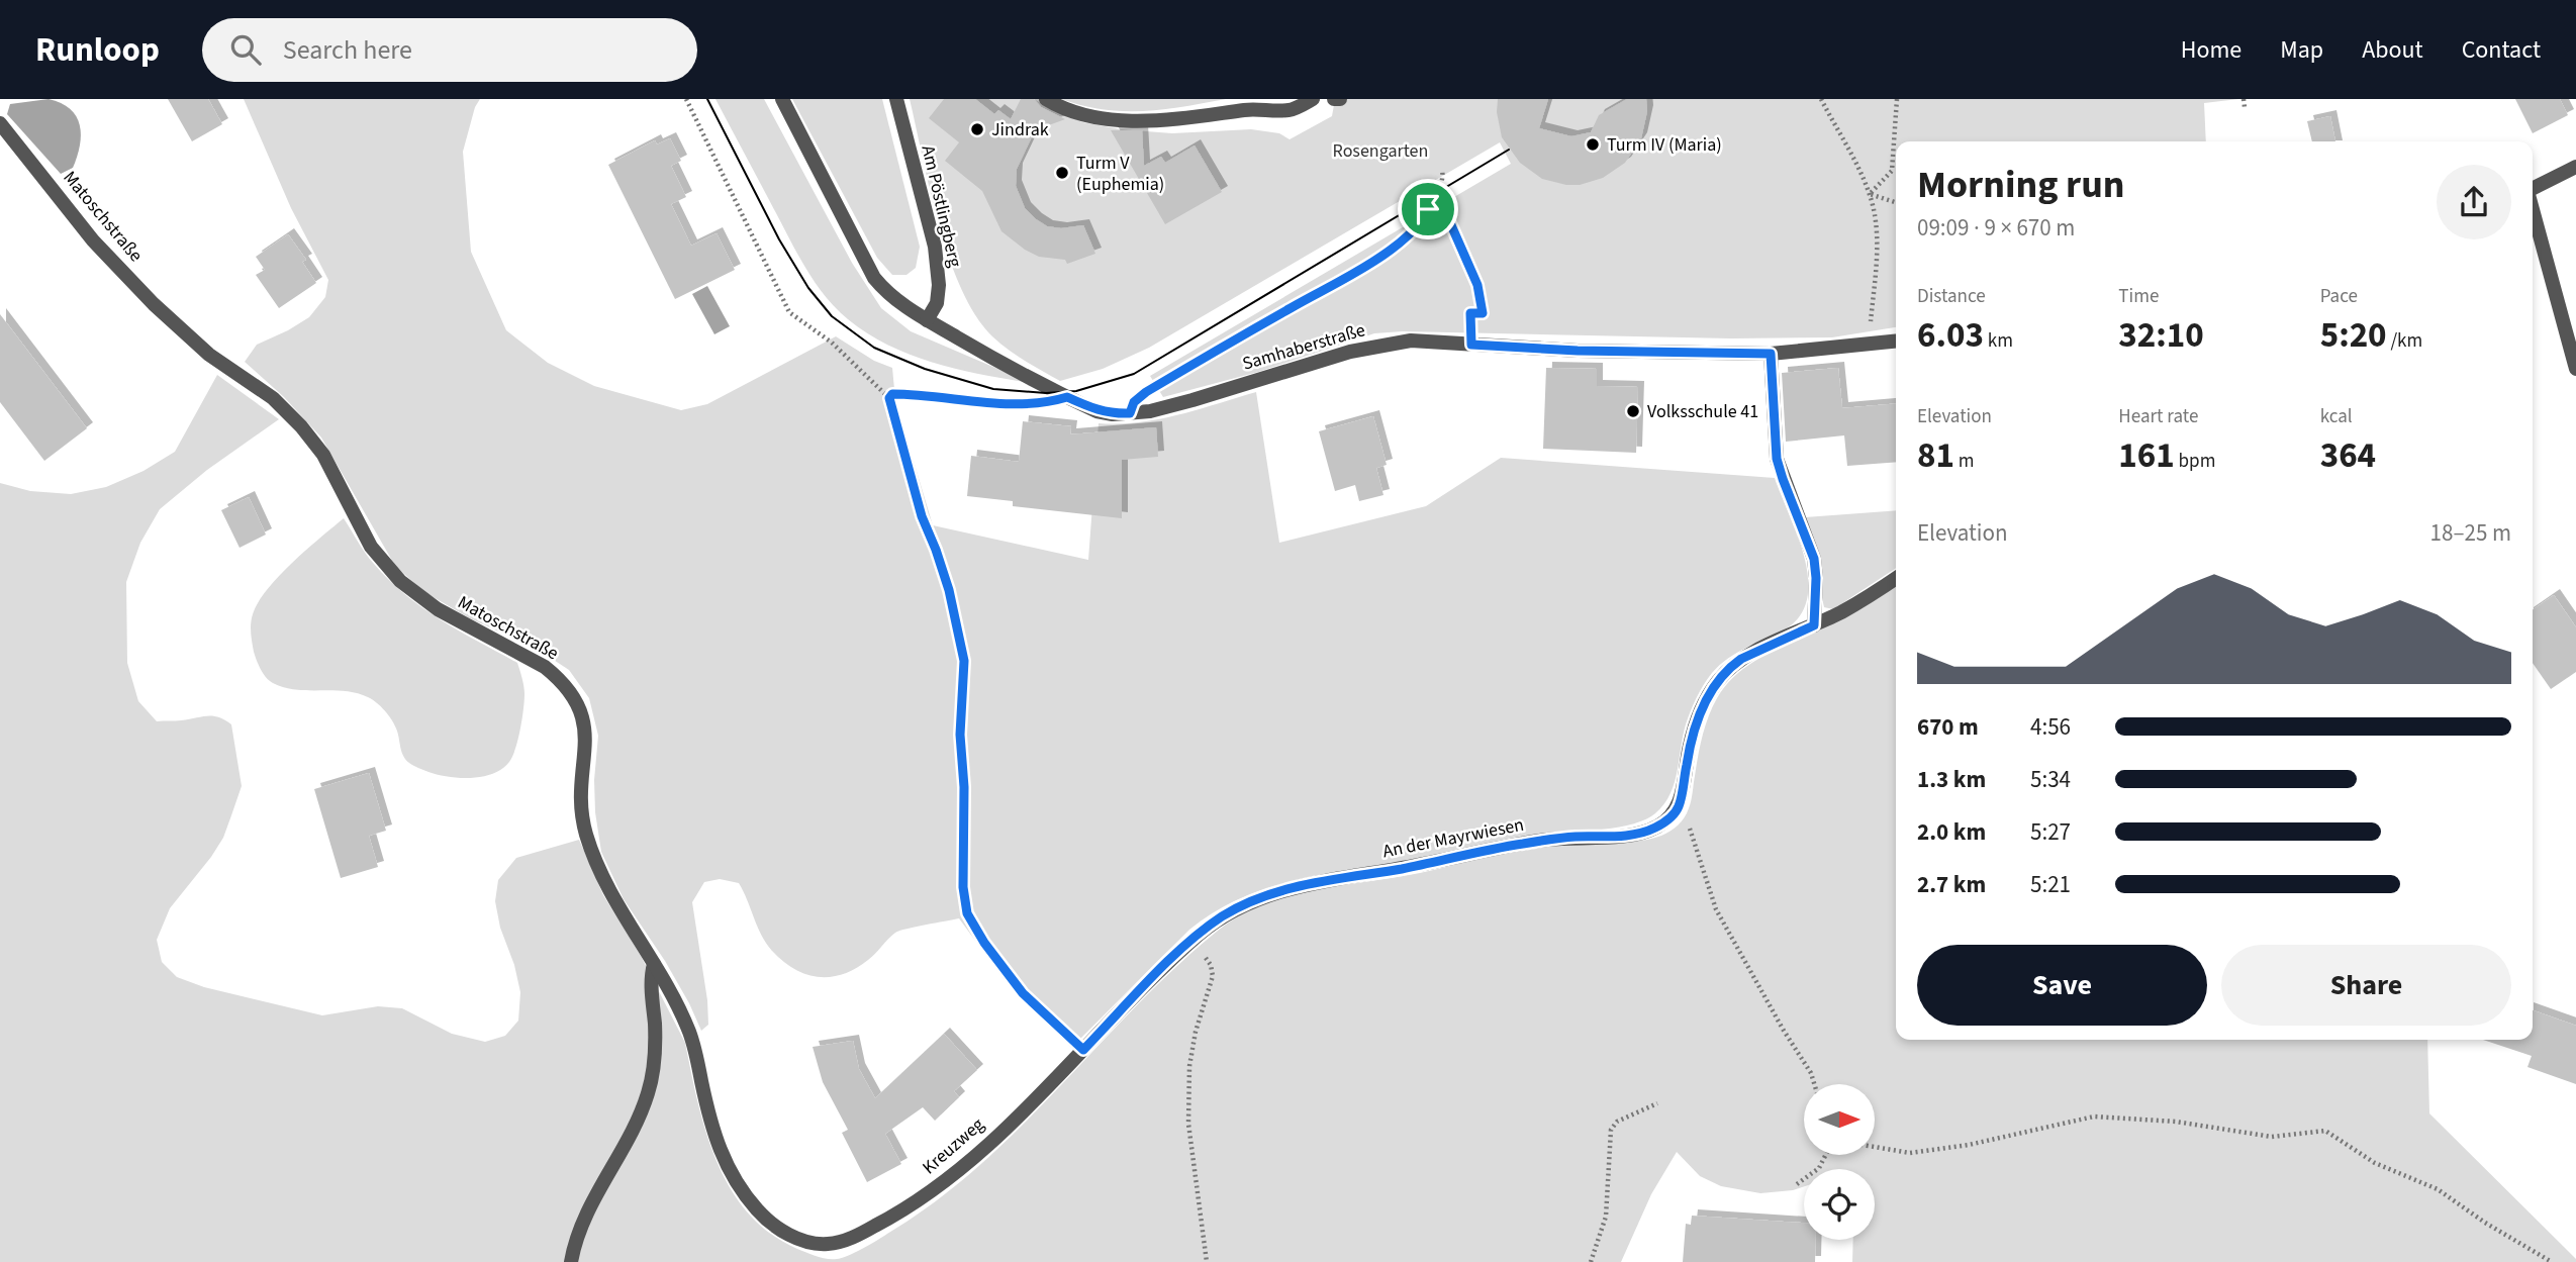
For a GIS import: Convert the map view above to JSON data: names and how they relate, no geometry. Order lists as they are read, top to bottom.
{
  "streets": {
    "street": [
      "Am Pöstlingberg",
      "Matoschstraße",
      "Samhaberstraße",
      "An der Mayrwiesen",
      "Kreuzweg"
    ]
  },
  "crossings": [
    ["Am Pöstlingberg", "Samhaberstraße"],
    ["Matoschstraße", "Kreuzweg"],
    ["An der Mayrwiesen", "Kreuzweg"]
  ],
  "parks": ["Rosengarten"],
  "places": [
    "Jindrak",
    "Turm IV (Maria)",
    "Turm V (Euphemia)",
    "Volksschule 41"
  ],
  "north": "right",
  "page": {
    "header": "Runloop",
    "search": "Search here",
    "nav": [
      "Home",
      "Map",
      "About",
      "Contact"
    ],
    "heading": ["Morning run", "09:09 · 9 × 670 m"],
    "stats": [
      ["Distance", "6.03 km"],
      ["Time", "32:10"],
      ["Pace", "5:20 /km"],
      ["Elevation", "81 m"],
      ["Heart rate", "161 bpm"],
      ["kcal", "364"]
    ],
    "chart": ["Elevation", "18–25 m"],
    "list": [
      {
        "name": "670 m",
        "note": "4:56"
      },
      {
        "name": "1.3 km",
        "note": "5:34"
      },
      {
        "name": "2.0 km",
        "note": "5:27"
      },
      {
        "name": "2.7 km",
        "note": "5:21"
      }
    ],
    "buttons": ["Save", "Share"]
  }
}
